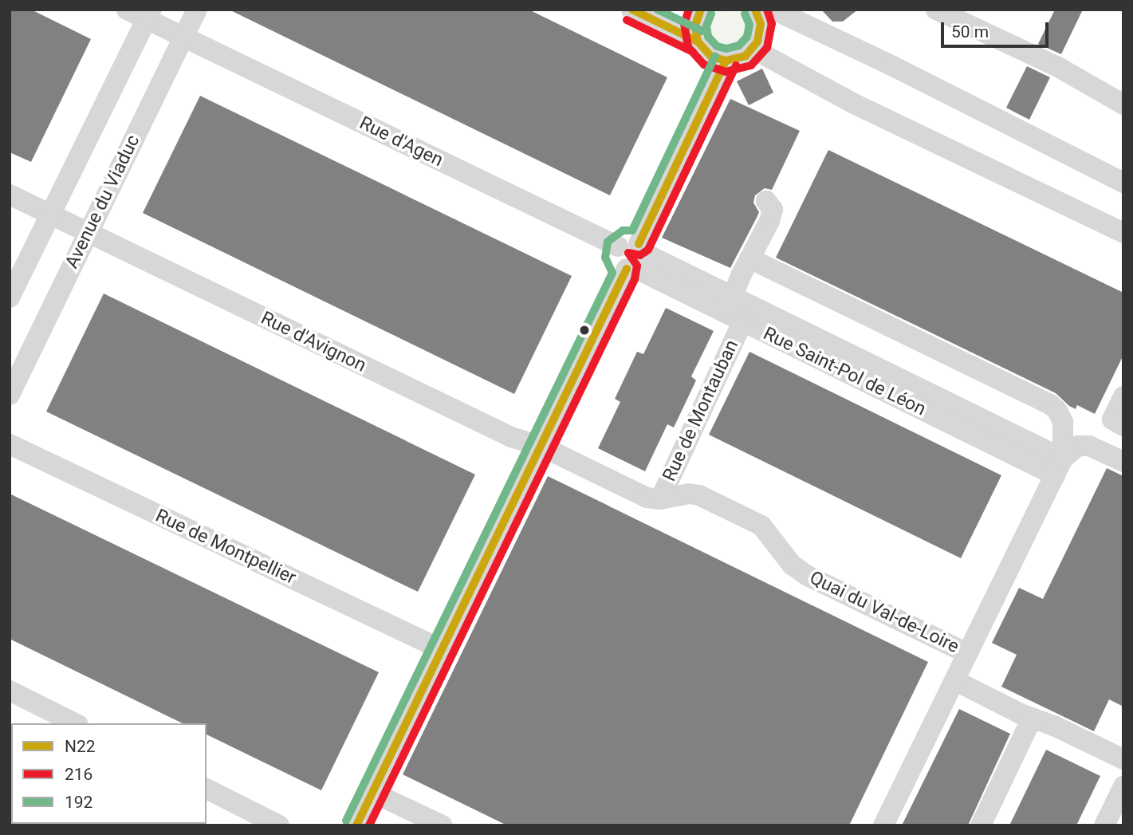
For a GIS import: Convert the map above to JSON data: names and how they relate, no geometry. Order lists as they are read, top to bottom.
{
  "streets": {
    "street": [
      "Rue d'Agen",
      "Avenue du Viaduc",
      "Rue d'Avignon",
      "Rue Saint-Pol de Léon",
      "Rue de Montauban",
      "Rue de Montpellier",
      "Quai du Val-de-Loire"
    ]
  },
  "crossings": [
    ["Rue d'Agen", "Avenue du Viaduc"],
    ["Rue d'Agen", "Rue Saint-Pol de Léon"],
    ["Avenue du Viaduc", "Rue d'Avignon"],
    ["Rue d'Avignon", "Quai du Val-de-Loire"],
    ["Rue Saint-Pol de Léon", "Rue de Montauban"],
    ["Rue de Montauban", "Quai du Val-de-Loire"]
  ],
  "lines": ["transit line N22", "transit line 216", "transit line 192"],
  "legend": ["N22", "216", "192"],
  "scale_bar": "50 m"
}
